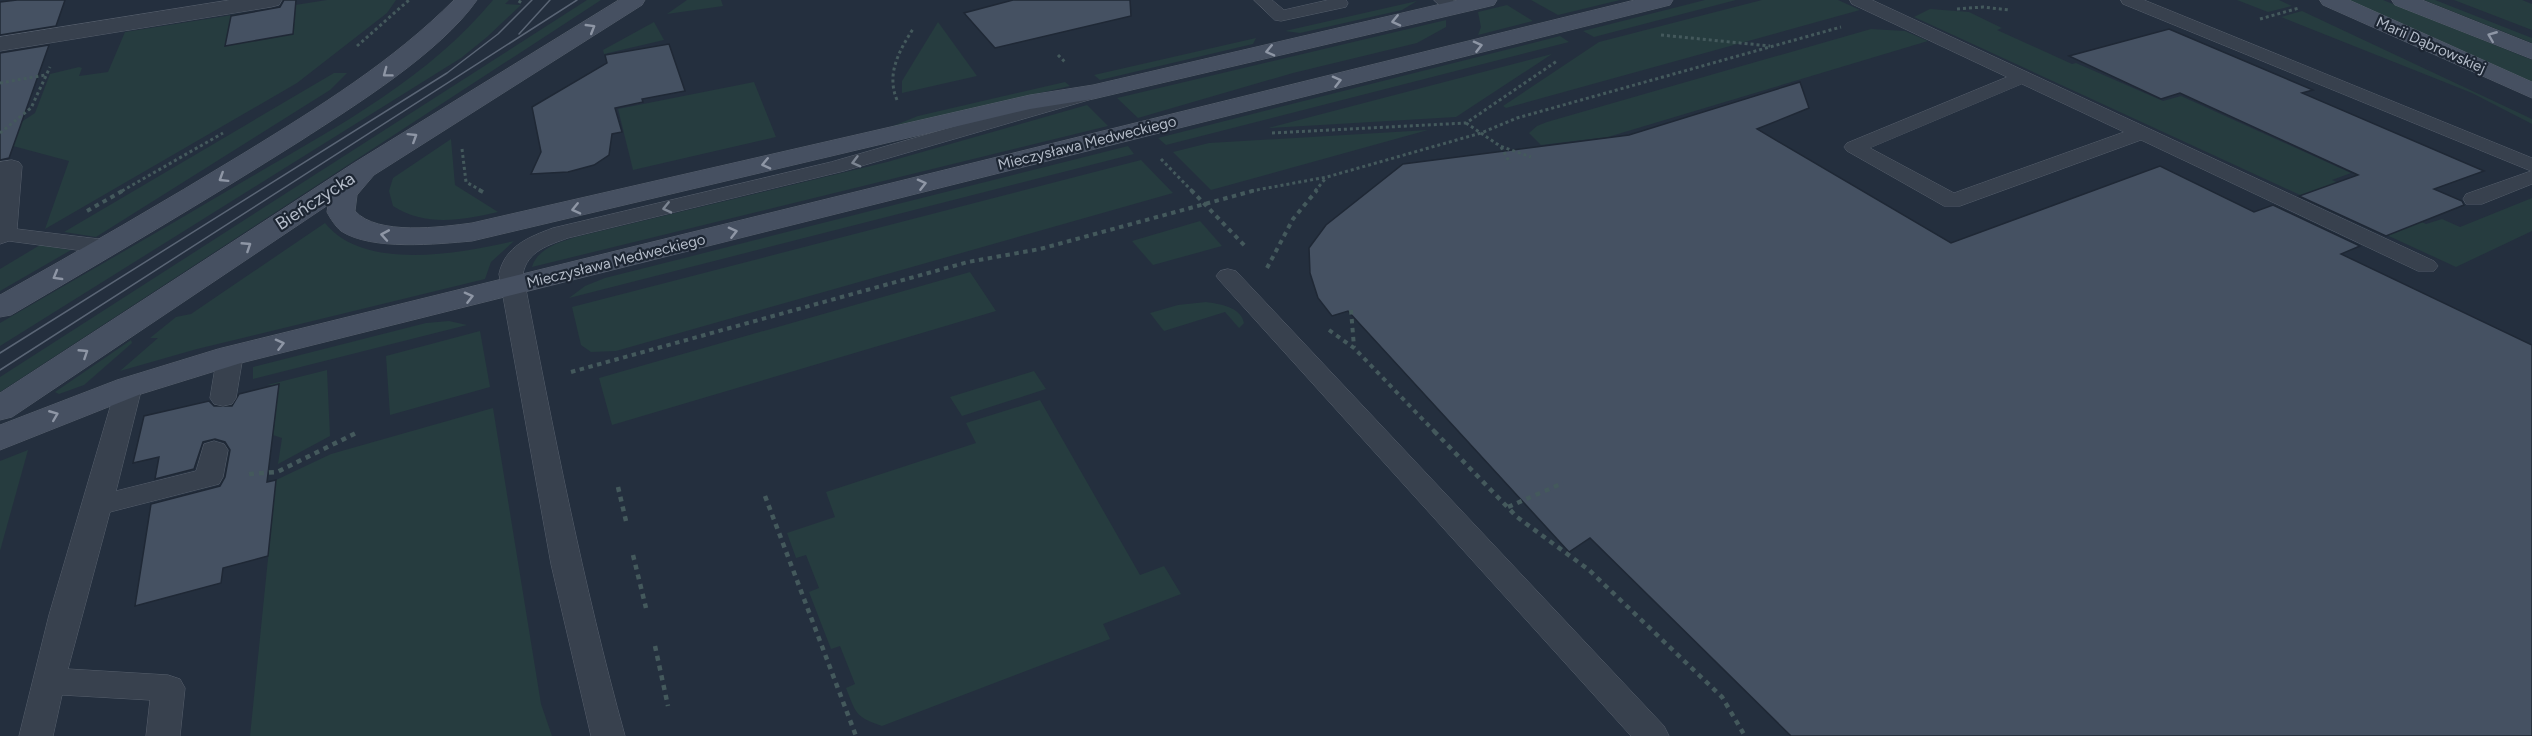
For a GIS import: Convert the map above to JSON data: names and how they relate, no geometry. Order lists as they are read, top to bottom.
{
  "streets": {
    "street": ["Marii Dąbrowskiej", "Mieczysława Medweckiego", "Bieńczycka"]
  },
  "crossings": [
    ["Mieczysława Medweckiego", "Bieńczycka"]
  ]
}
